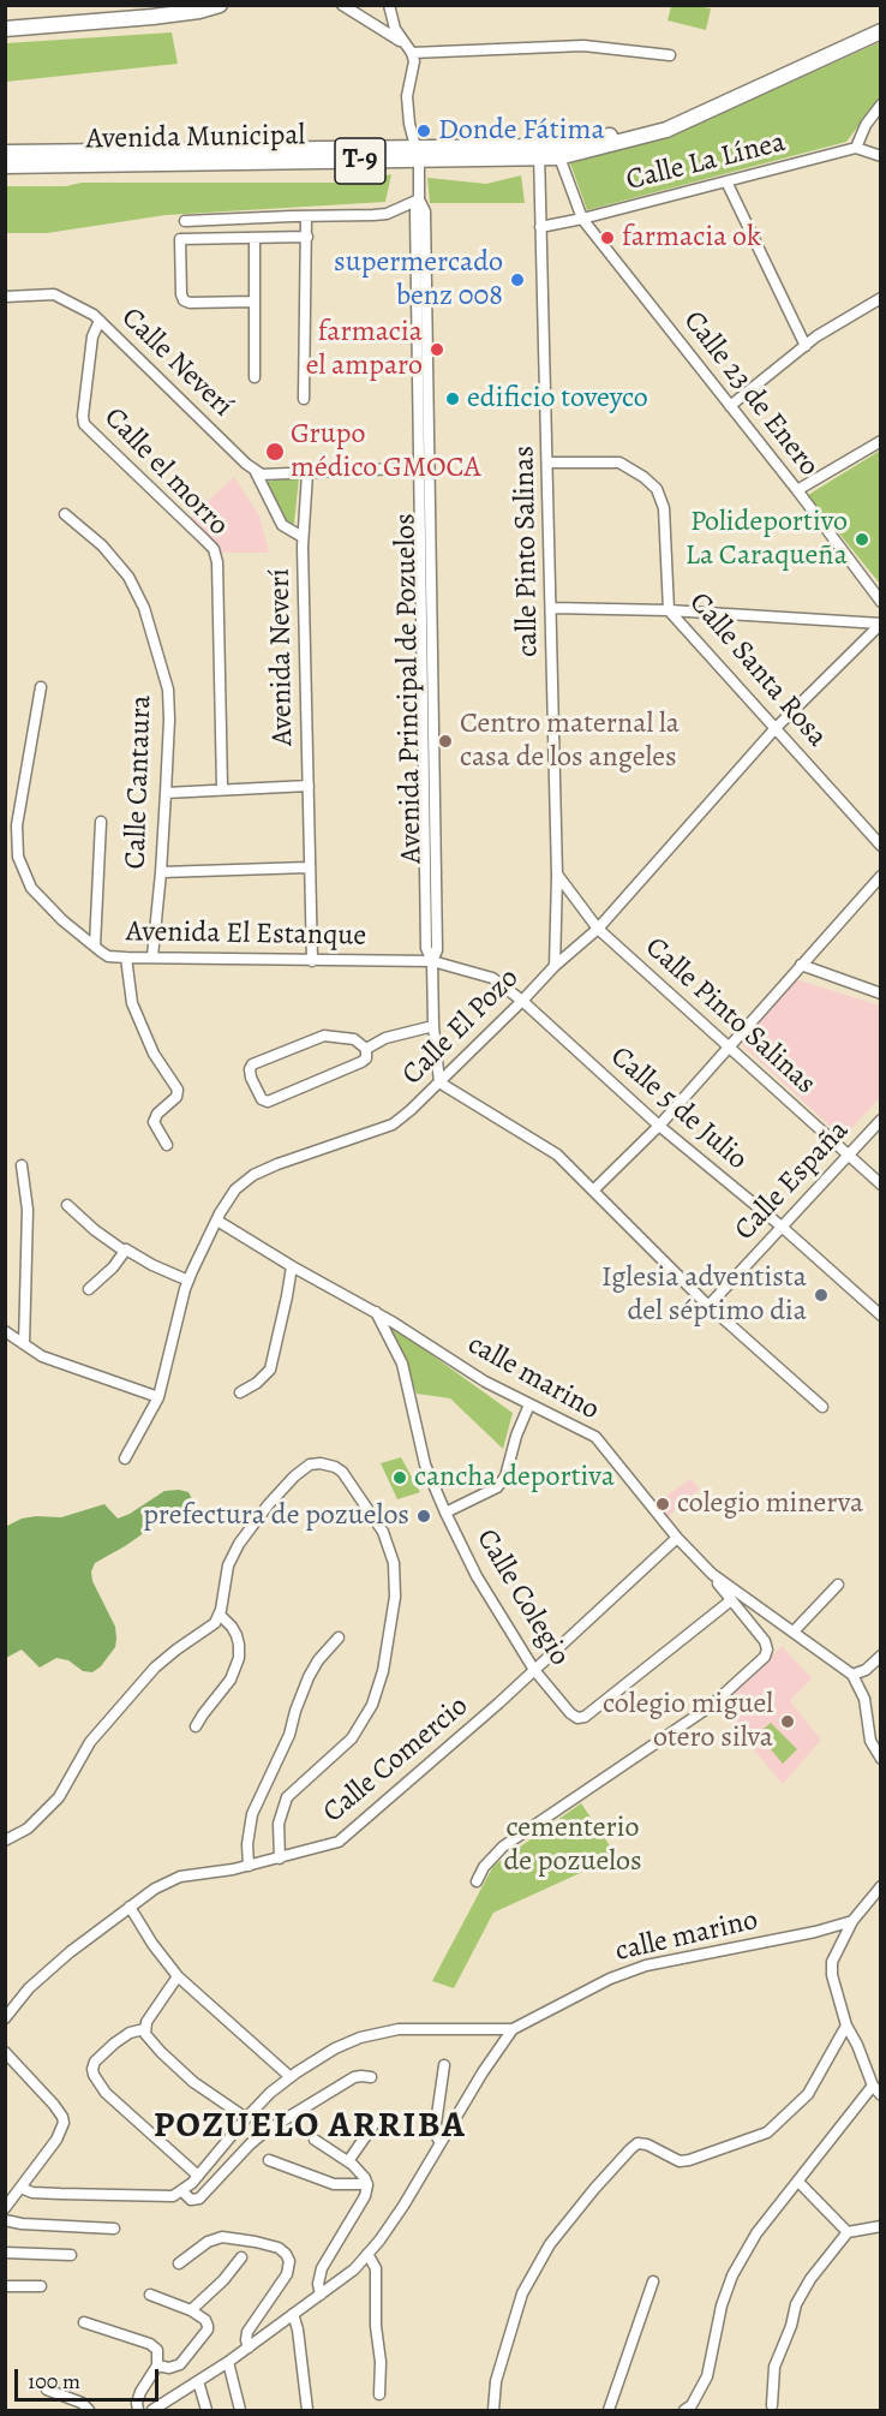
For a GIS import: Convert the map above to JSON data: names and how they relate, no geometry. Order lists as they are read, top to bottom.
{
  "streets": {
    "highway": ["Avenida Municipal", "T-9"],
    "street": [
      "Calle La Línea",
      "Calle Neverí",
      "Calle 23 de Enero",
      "Calle el morro",
      "calle Pinto Salinas",
      "Avenida Neverí",
      "Calle Santa Rosa",
      "Avenida Principal de Pozuelos",
      "Calle Cantaura",
      "Avenida El Estanque",
      "Calle Pinto Salinas",
      "Calle El Pozo",
      "Calle 5 de Julio",
      "Calle España",
      "calle marino",
      "Calle Colegio",
      "Calle Comercio"
    ]
  },
  "crossings": [
    ["Avenida Municipal", "Calle 23 de Enero"],
    ["Avenida Municipal", "calle Pinto Salinas"],
    ["Avenida Municipal", "Avenida Principal de Pozuelos"],
    ["Calle La Línea", "Calle 23 de Enero"],
    ["Calle La Línea", "calle Pinto Salinas"],
    ["Calle Neverí", "Calle el morro"],
    ["calle Pinto Salinas", "Calle Santa Rosa"],
    ["calle Pinto Salinas", "Calle Pinto Salinas"],
    ["calle Pinto Salinas", "Calle El Pozo"],
    ["Avenida Neverí", "Avenida El Estanque"],
    ["Calle Santa Rosa", "Calle El Pozo"],
    ["Avenida Principal de Pozuelos", "Avenida El Estanque"],
    ["Avenida Principal de Pozuelos", "Calle El Pozo"],
    ["Avenida Principal de Pozuelos", "Calle 5 de Julio"],
    ["Calle Cantaura", "Avenida El Estanque"],
    ["Avenida El Estanque", "Calle 5 de Julio"],
    ["Calle Pinto Salinas", "Calle El Pozo"],
    ["Calle Pinto Salinas", "Calle España"],
    ["Calle El Pozo", "Calle 5 de Julio"],
    ["Calle El Pozo", "calle marino"],
    ["Calle 5 de Julio", "Calle España"],
    ["calle marino", "Calle Colegio"],
    ["calle marino", "Calle Comercio"],
    ["Calle Colegio", "Calle Comercio"]
  ],
  "districts": ["POZUELO ARRIBA"],
  "parks": ["cementerio de pozuelos"],
  "places": [
    "Donde Fátima",
    "farmacia ok",
    "supermercado benz 008",
    "farmacia el amparo",
    "edificio toveyco",
    "Grupo médico GMOCA",
    "Polideportivo La Caraqueña",
    "Centro maternal la casa de los angeles",
    "Iglesia adventista del séptimo dia",
    "cancha deportiva",
    "colegio minerva",
    "prefectura de pozuelos",
    "colegio miguel otero silva"
  ],
  "scale_bar": "100 m"
}
